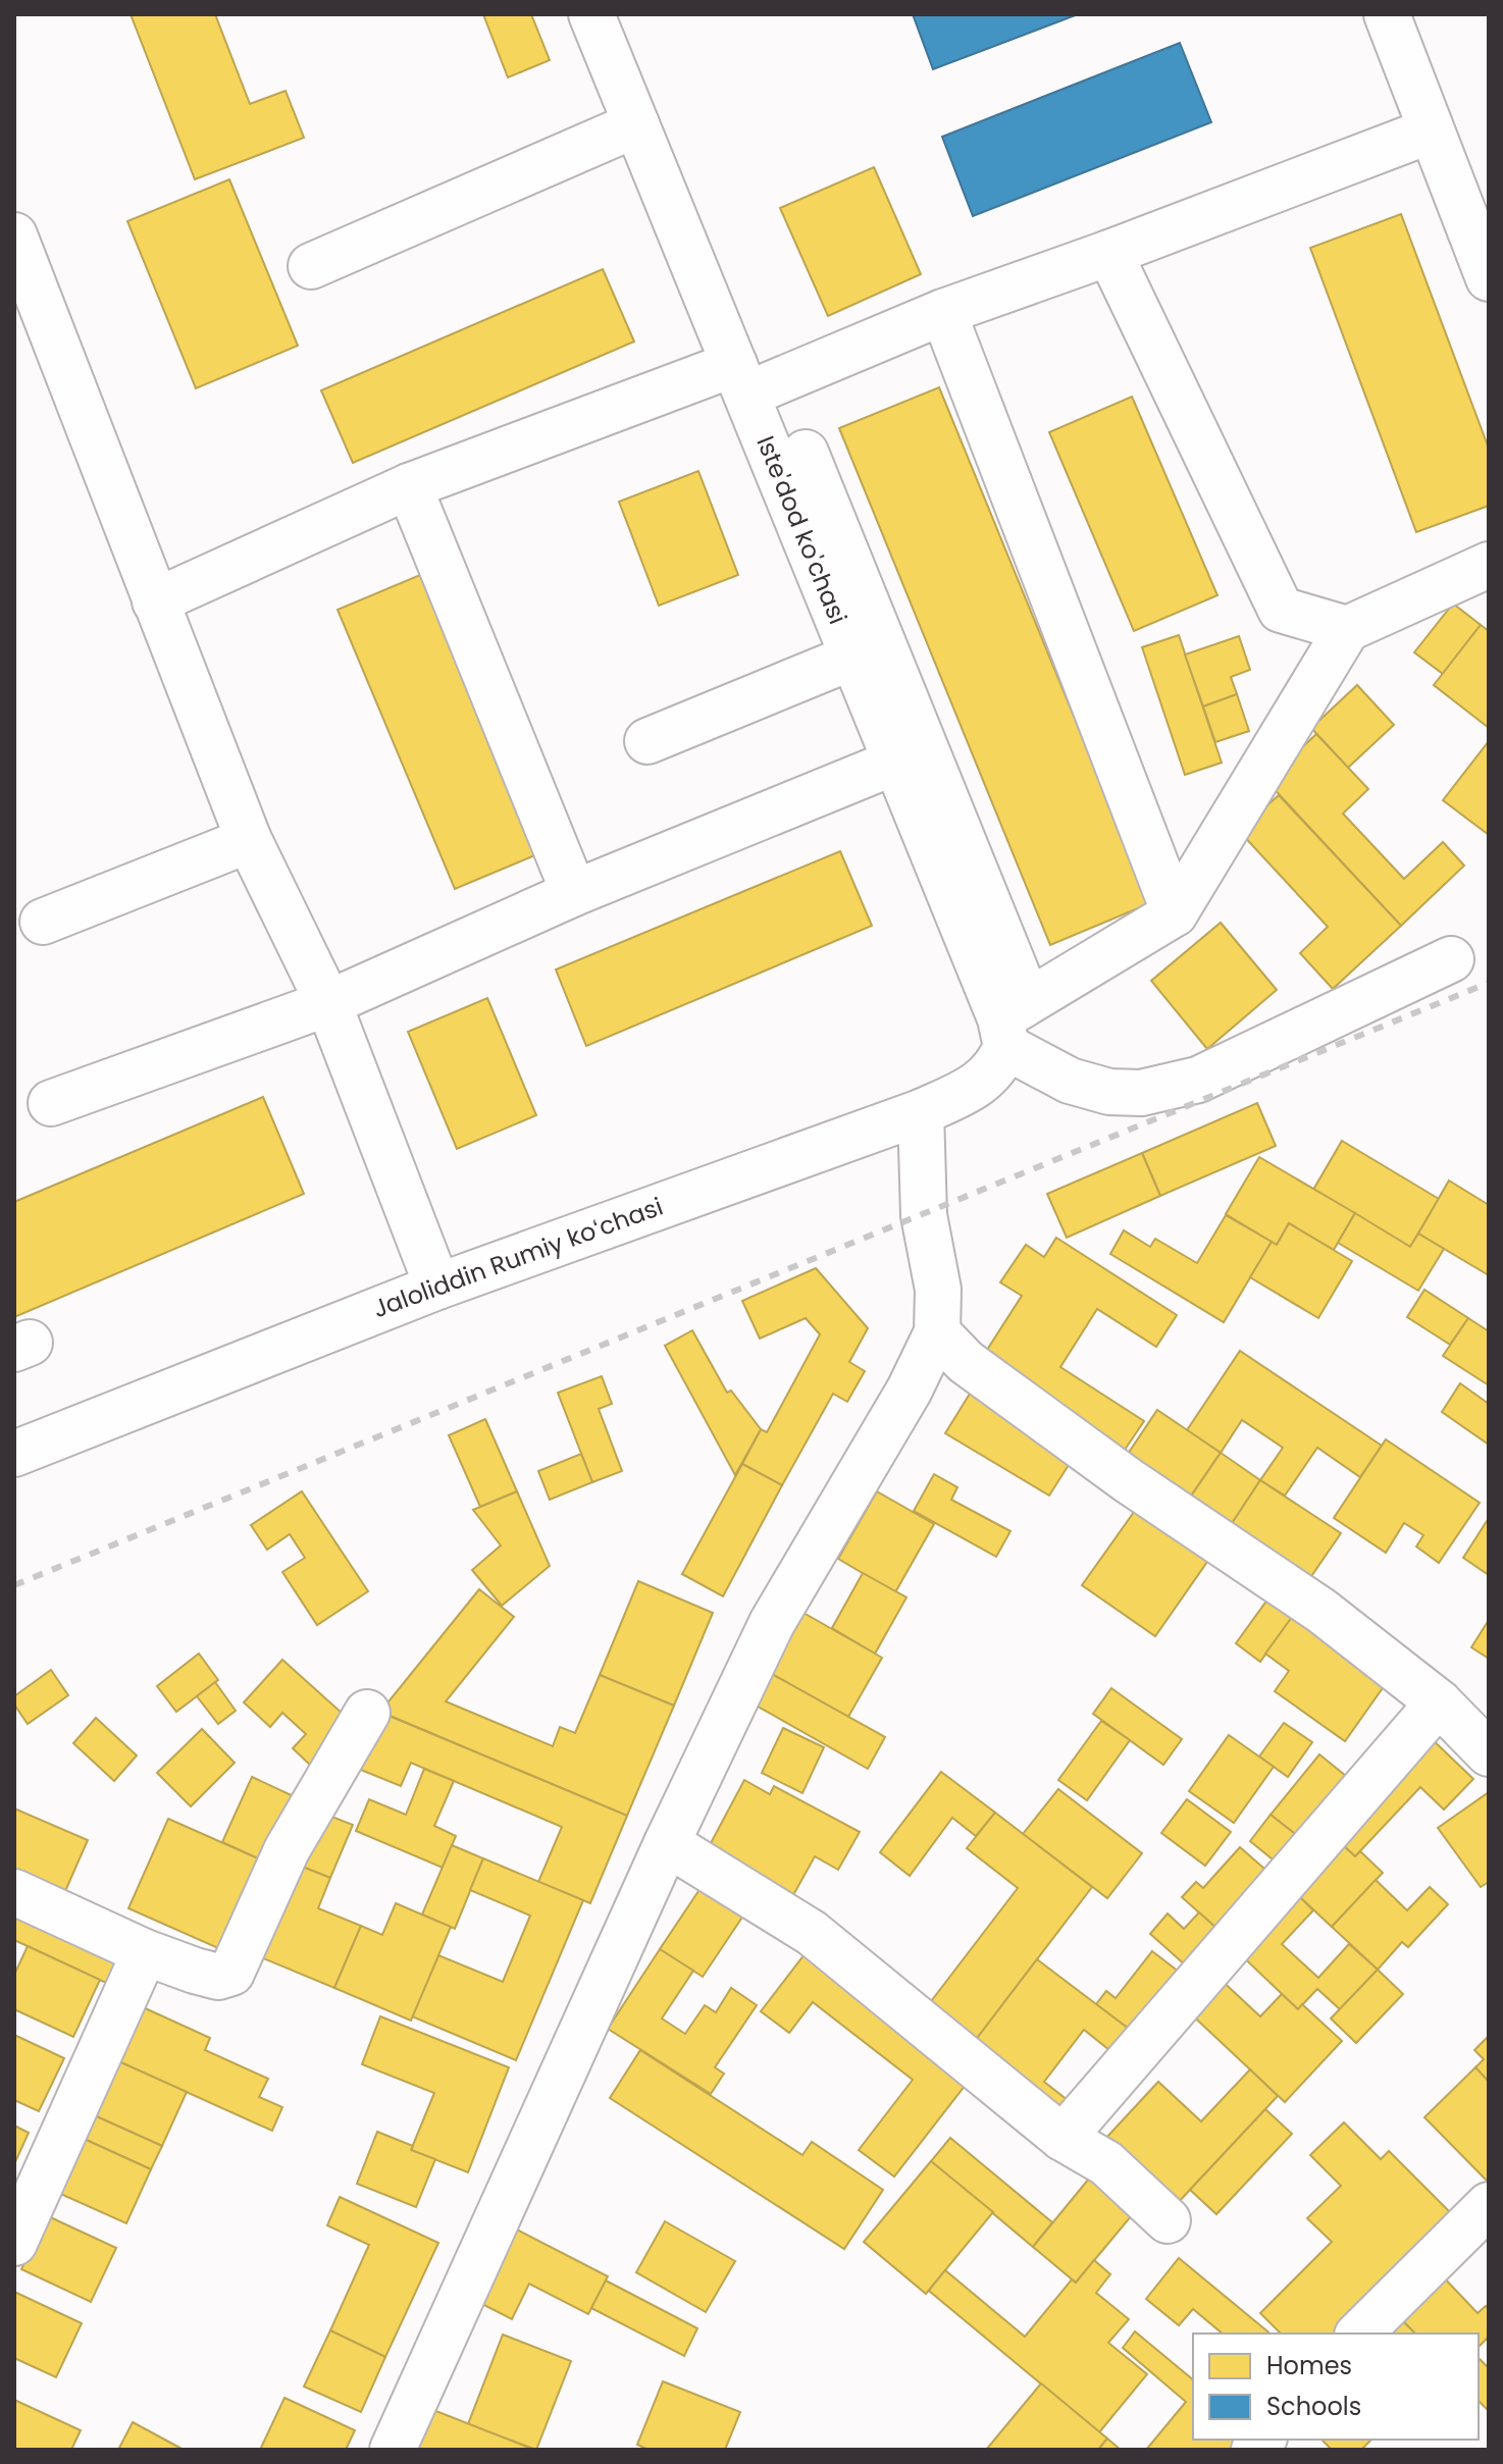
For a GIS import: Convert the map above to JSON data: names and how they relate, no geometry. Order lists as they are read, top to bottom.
{
  "streets": {
    "street": ["Iste'dod ko'chasi", "Jaloliddin Rumiy koʻchasi"]
  },
  "crossings": [
    ["Iste'dod ko'chasi", "Jaloliddin Rumiy koʻchasi"]
  ],
  "legend": ["Homes", "Schools"]
}
